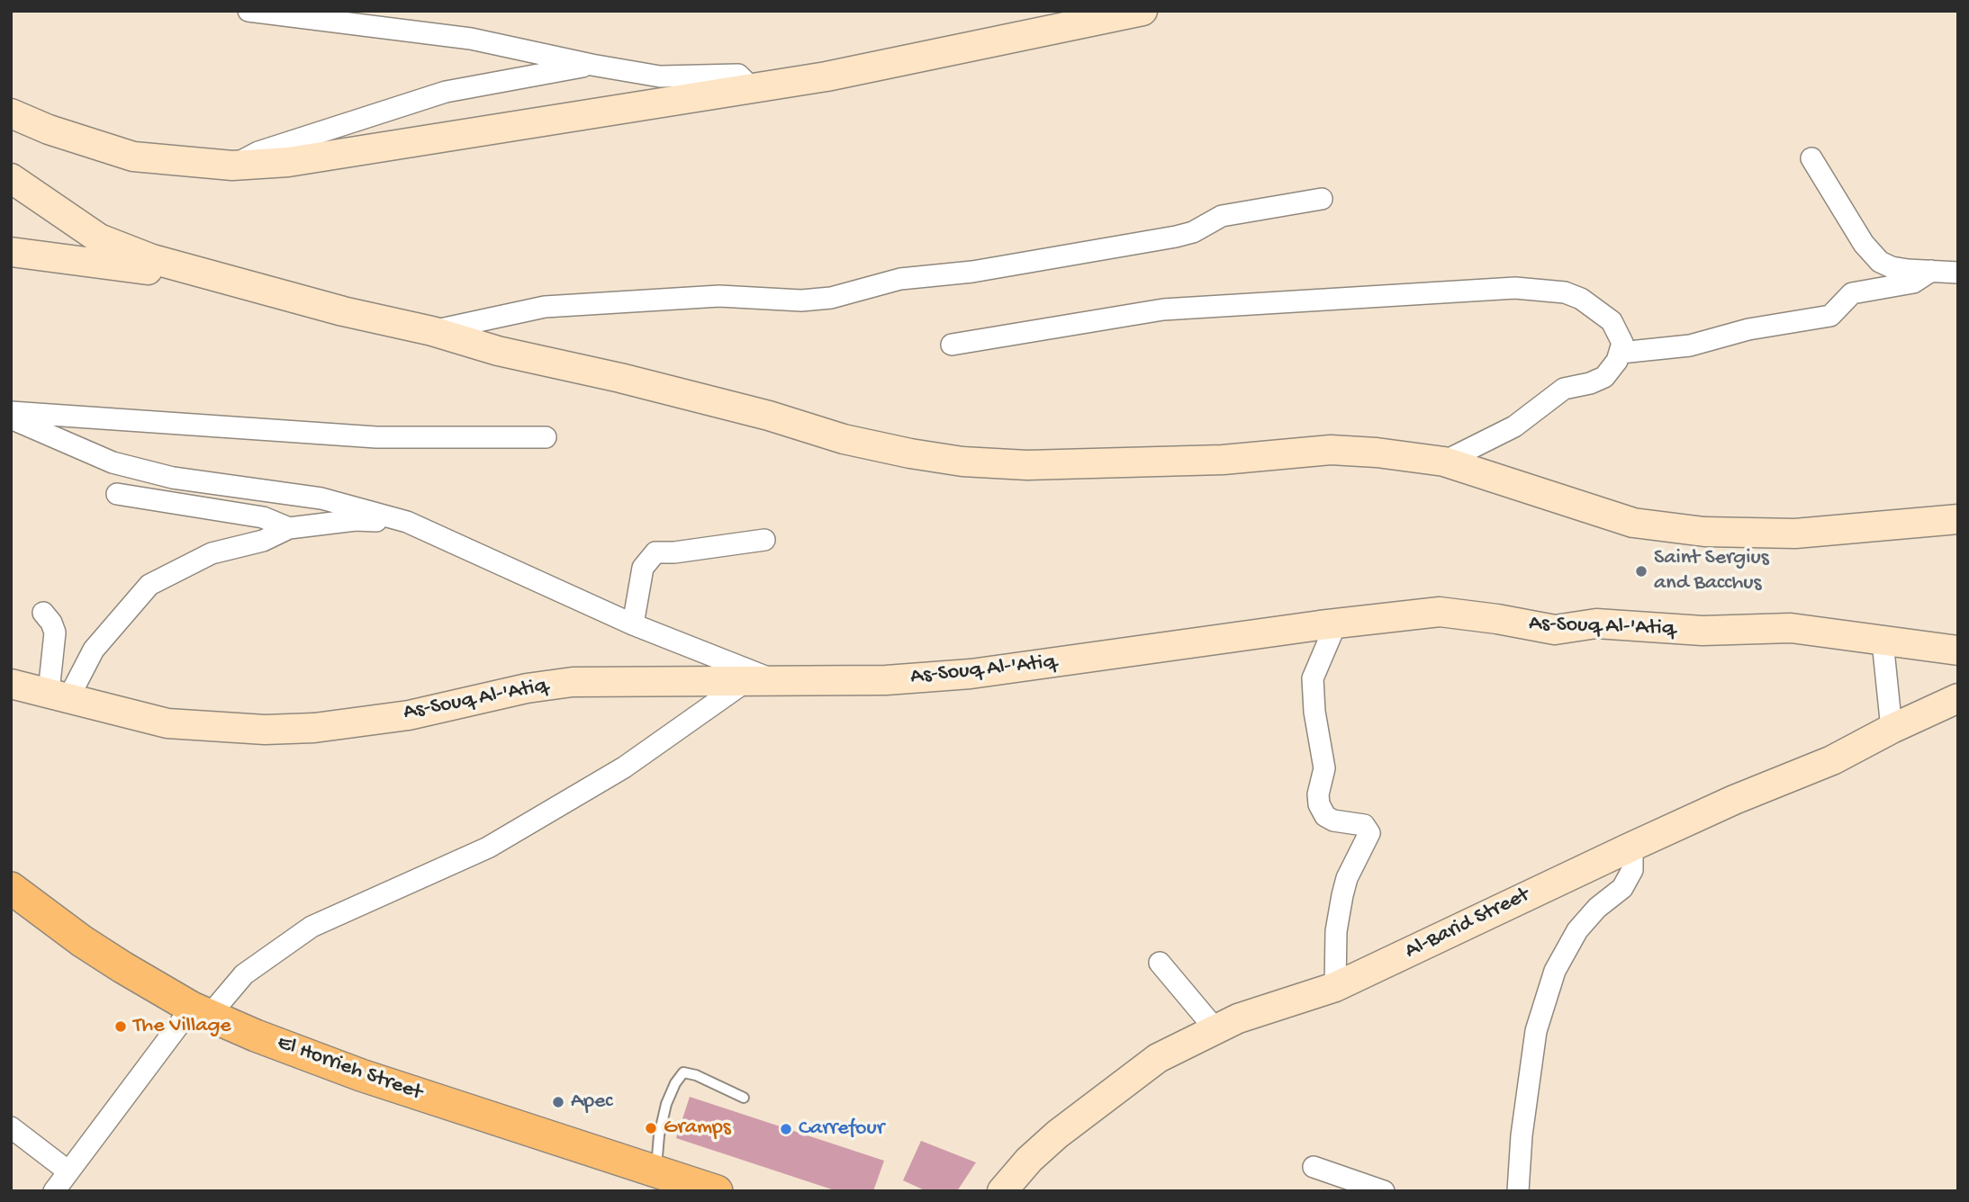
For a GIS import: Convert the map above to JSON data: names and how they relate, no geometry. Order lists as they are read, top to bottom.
{
  "streets": {
    "main road": ["As-Souq Al-'Atiq", "Al-Barid Street", "El Horrieh Street"]
  },
  "places": [
    "Saint Sergius and Bacchus",
    "The Village",
    "Apec",
    "Gramps",
    "Carrefour"
  ]
}
